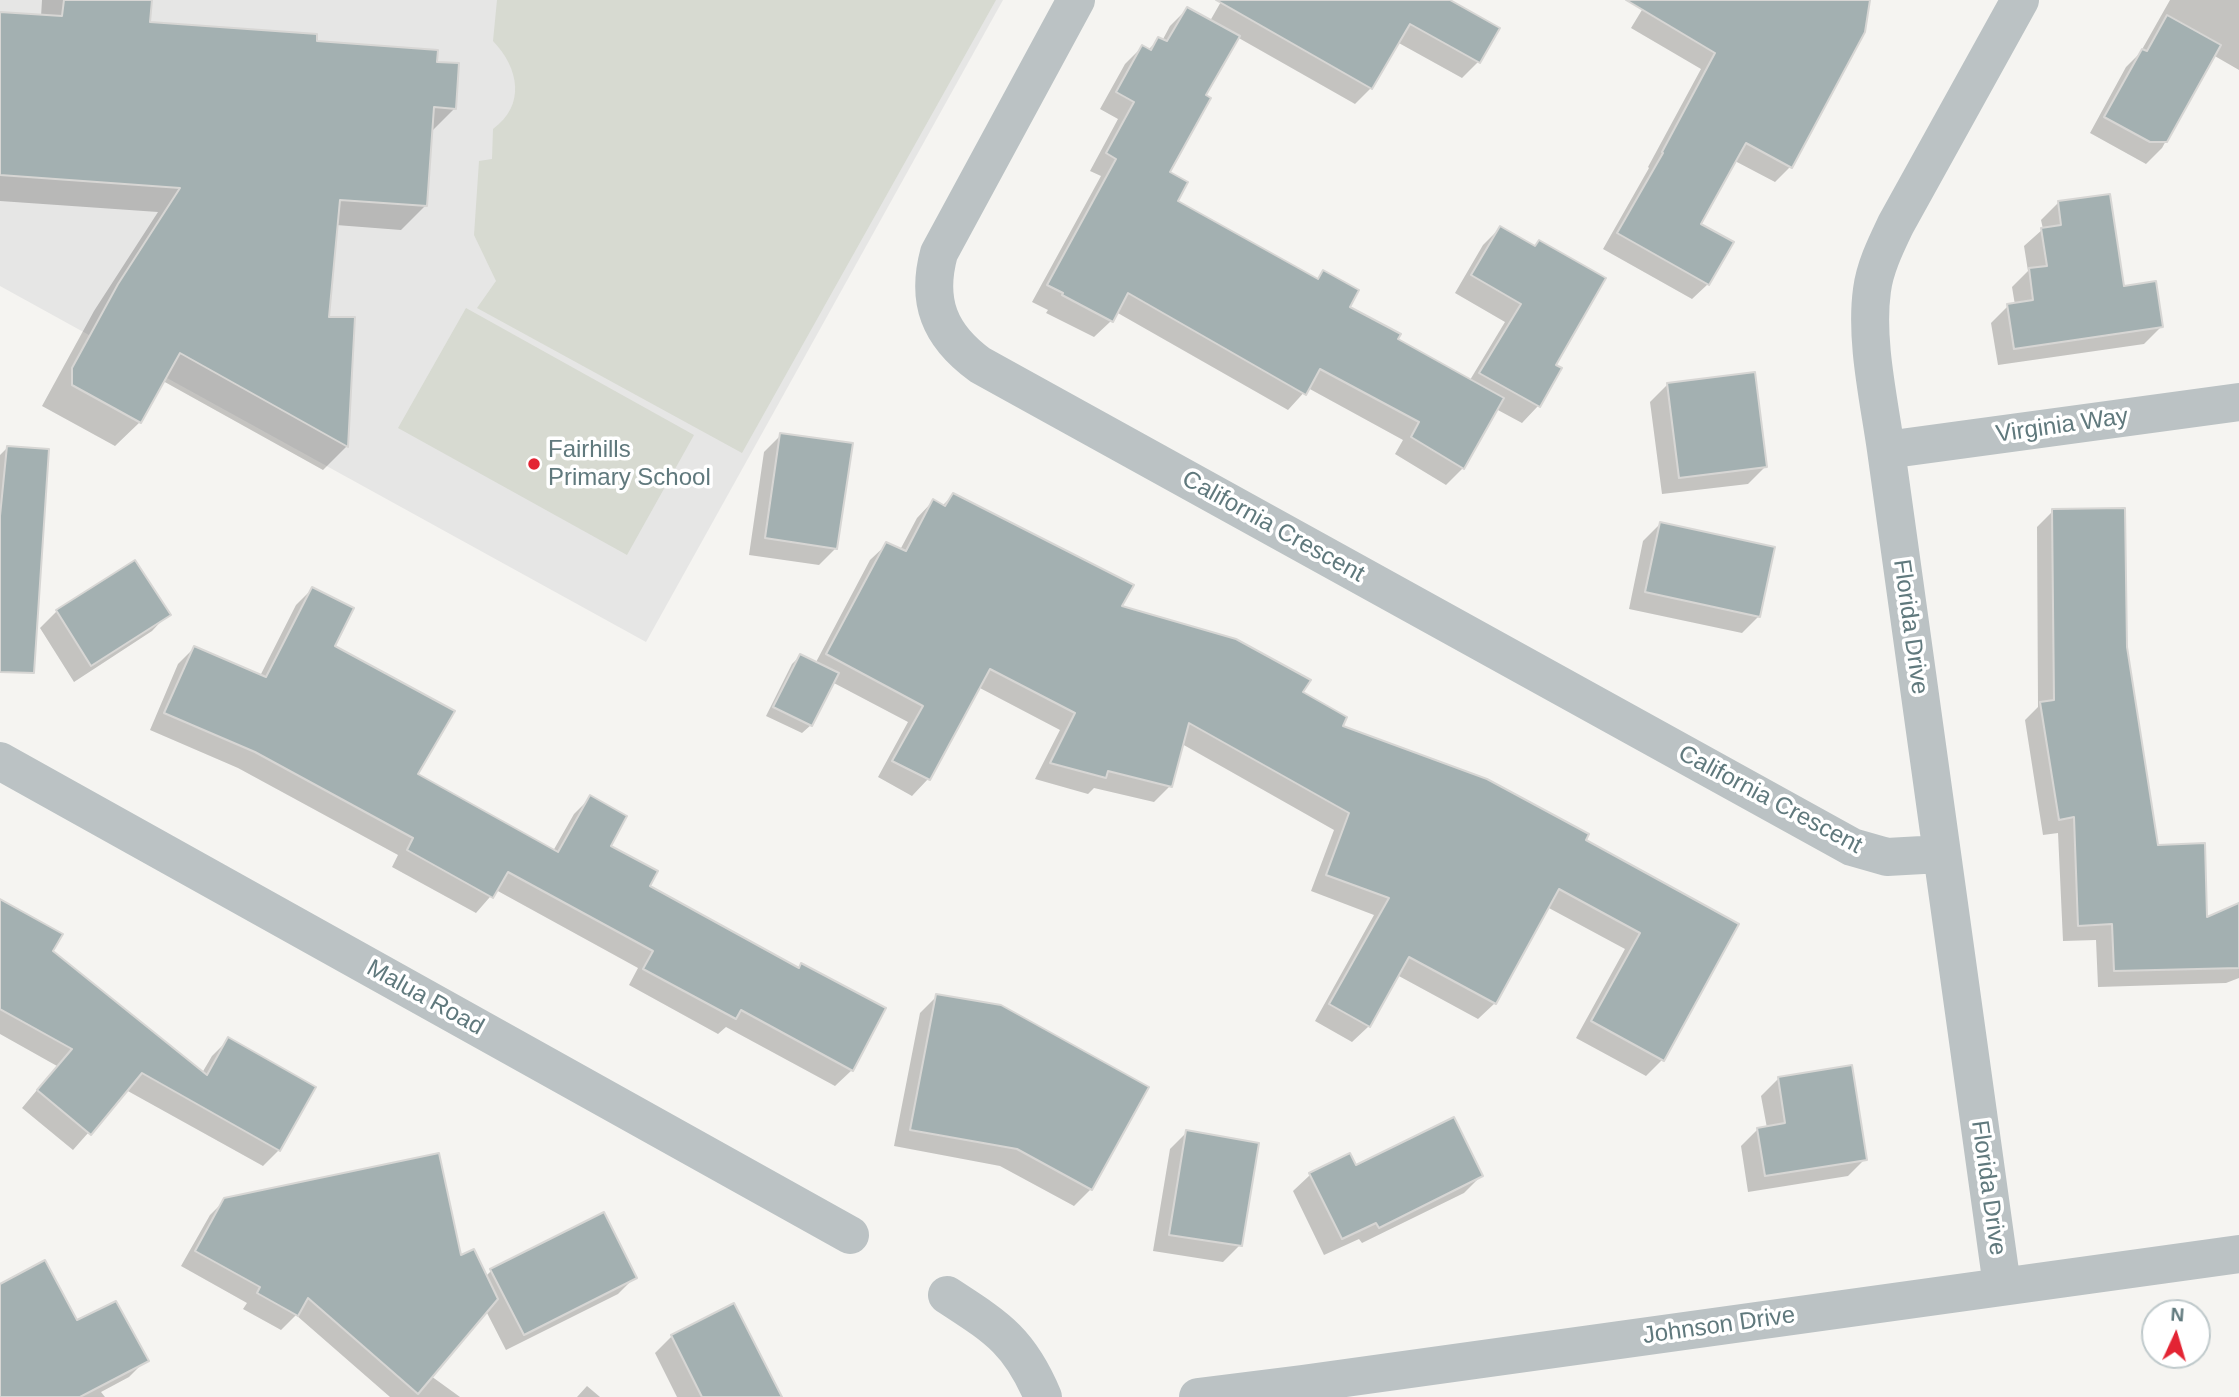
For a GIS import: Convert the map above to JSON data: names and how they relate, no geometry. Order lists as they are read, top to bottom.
{
  "streets": {
    "street": [
      "Virginia Way",
      "California Crescent",
      "Florida Drive",
      "Malua Road",
      "Johnson Drive"
    ]
  },
  "crossings": [
    ["Virginia Way", "Florida Drive"],
    ["California Crescent", "Florida Drive"],
    ["Florida Drive", "Johnson Drive"]
  ],
  "places": ["Fairhills Primary School"],
  "north": "top"
}
